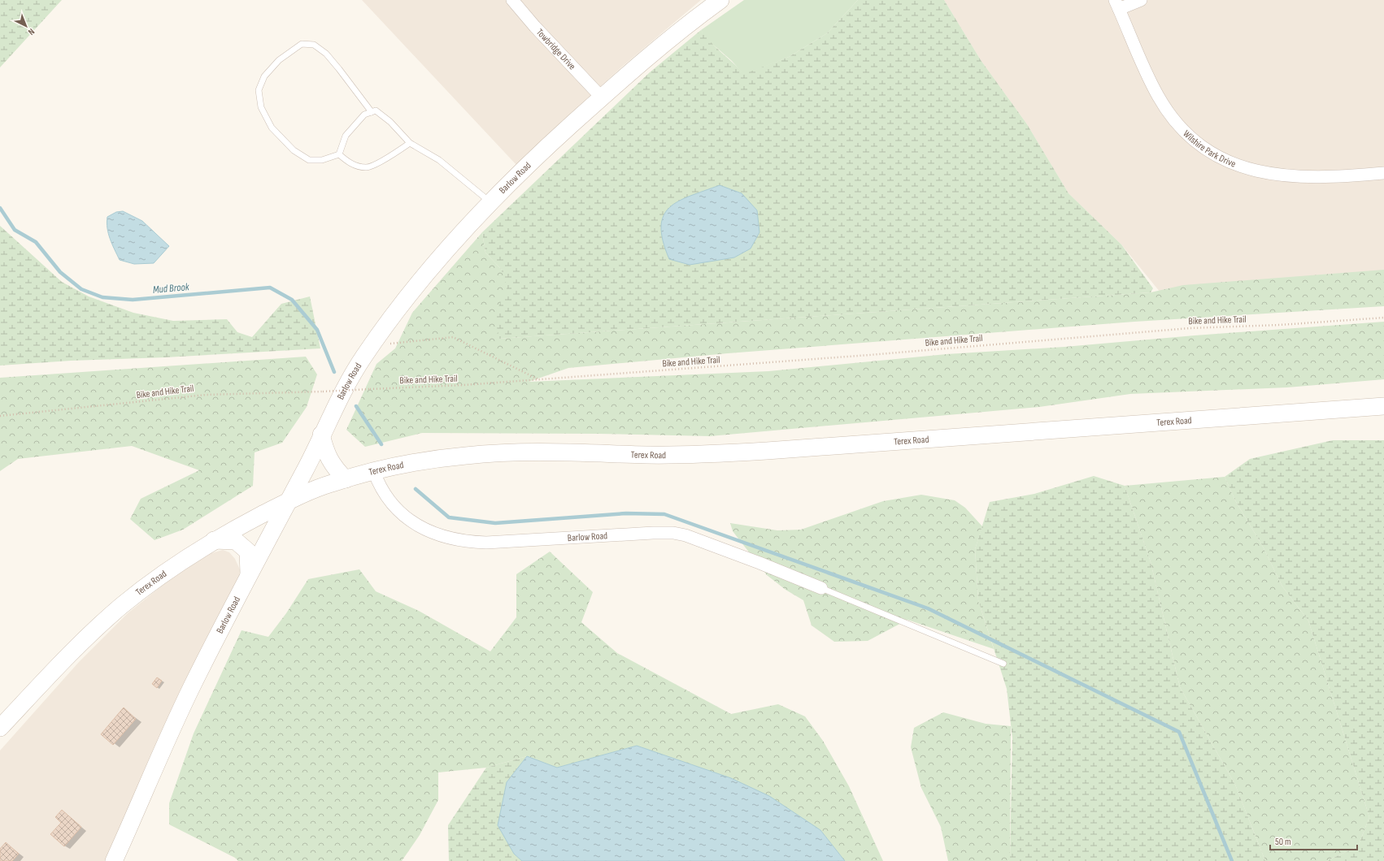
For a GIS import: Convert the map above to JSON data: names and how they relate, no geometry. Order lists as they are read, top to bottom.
{
  "streets": {
    "main road": ["Barlow Road", "Terex Road"],
    "street": ["Towbridge Drive", "Wilshire Park Drive"],
    "path": ["Bike and Hike Trail"]
  },
  "crossings": [
    ["Towbridge Drive", "Barlow Road"],
    ["Barlow Road", "Terex Road"]
  ],
  "water": ["Mud Brook"],
  "scale_bar": "50 m",
  "north": "bottom right"
}
